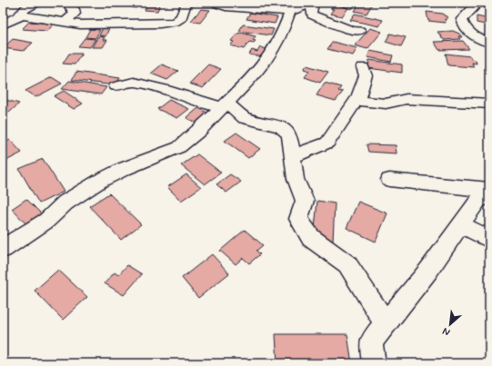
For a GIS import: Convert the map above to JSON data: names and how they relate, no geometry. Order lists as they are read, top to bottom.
{
  "north": "bottom left"
}
